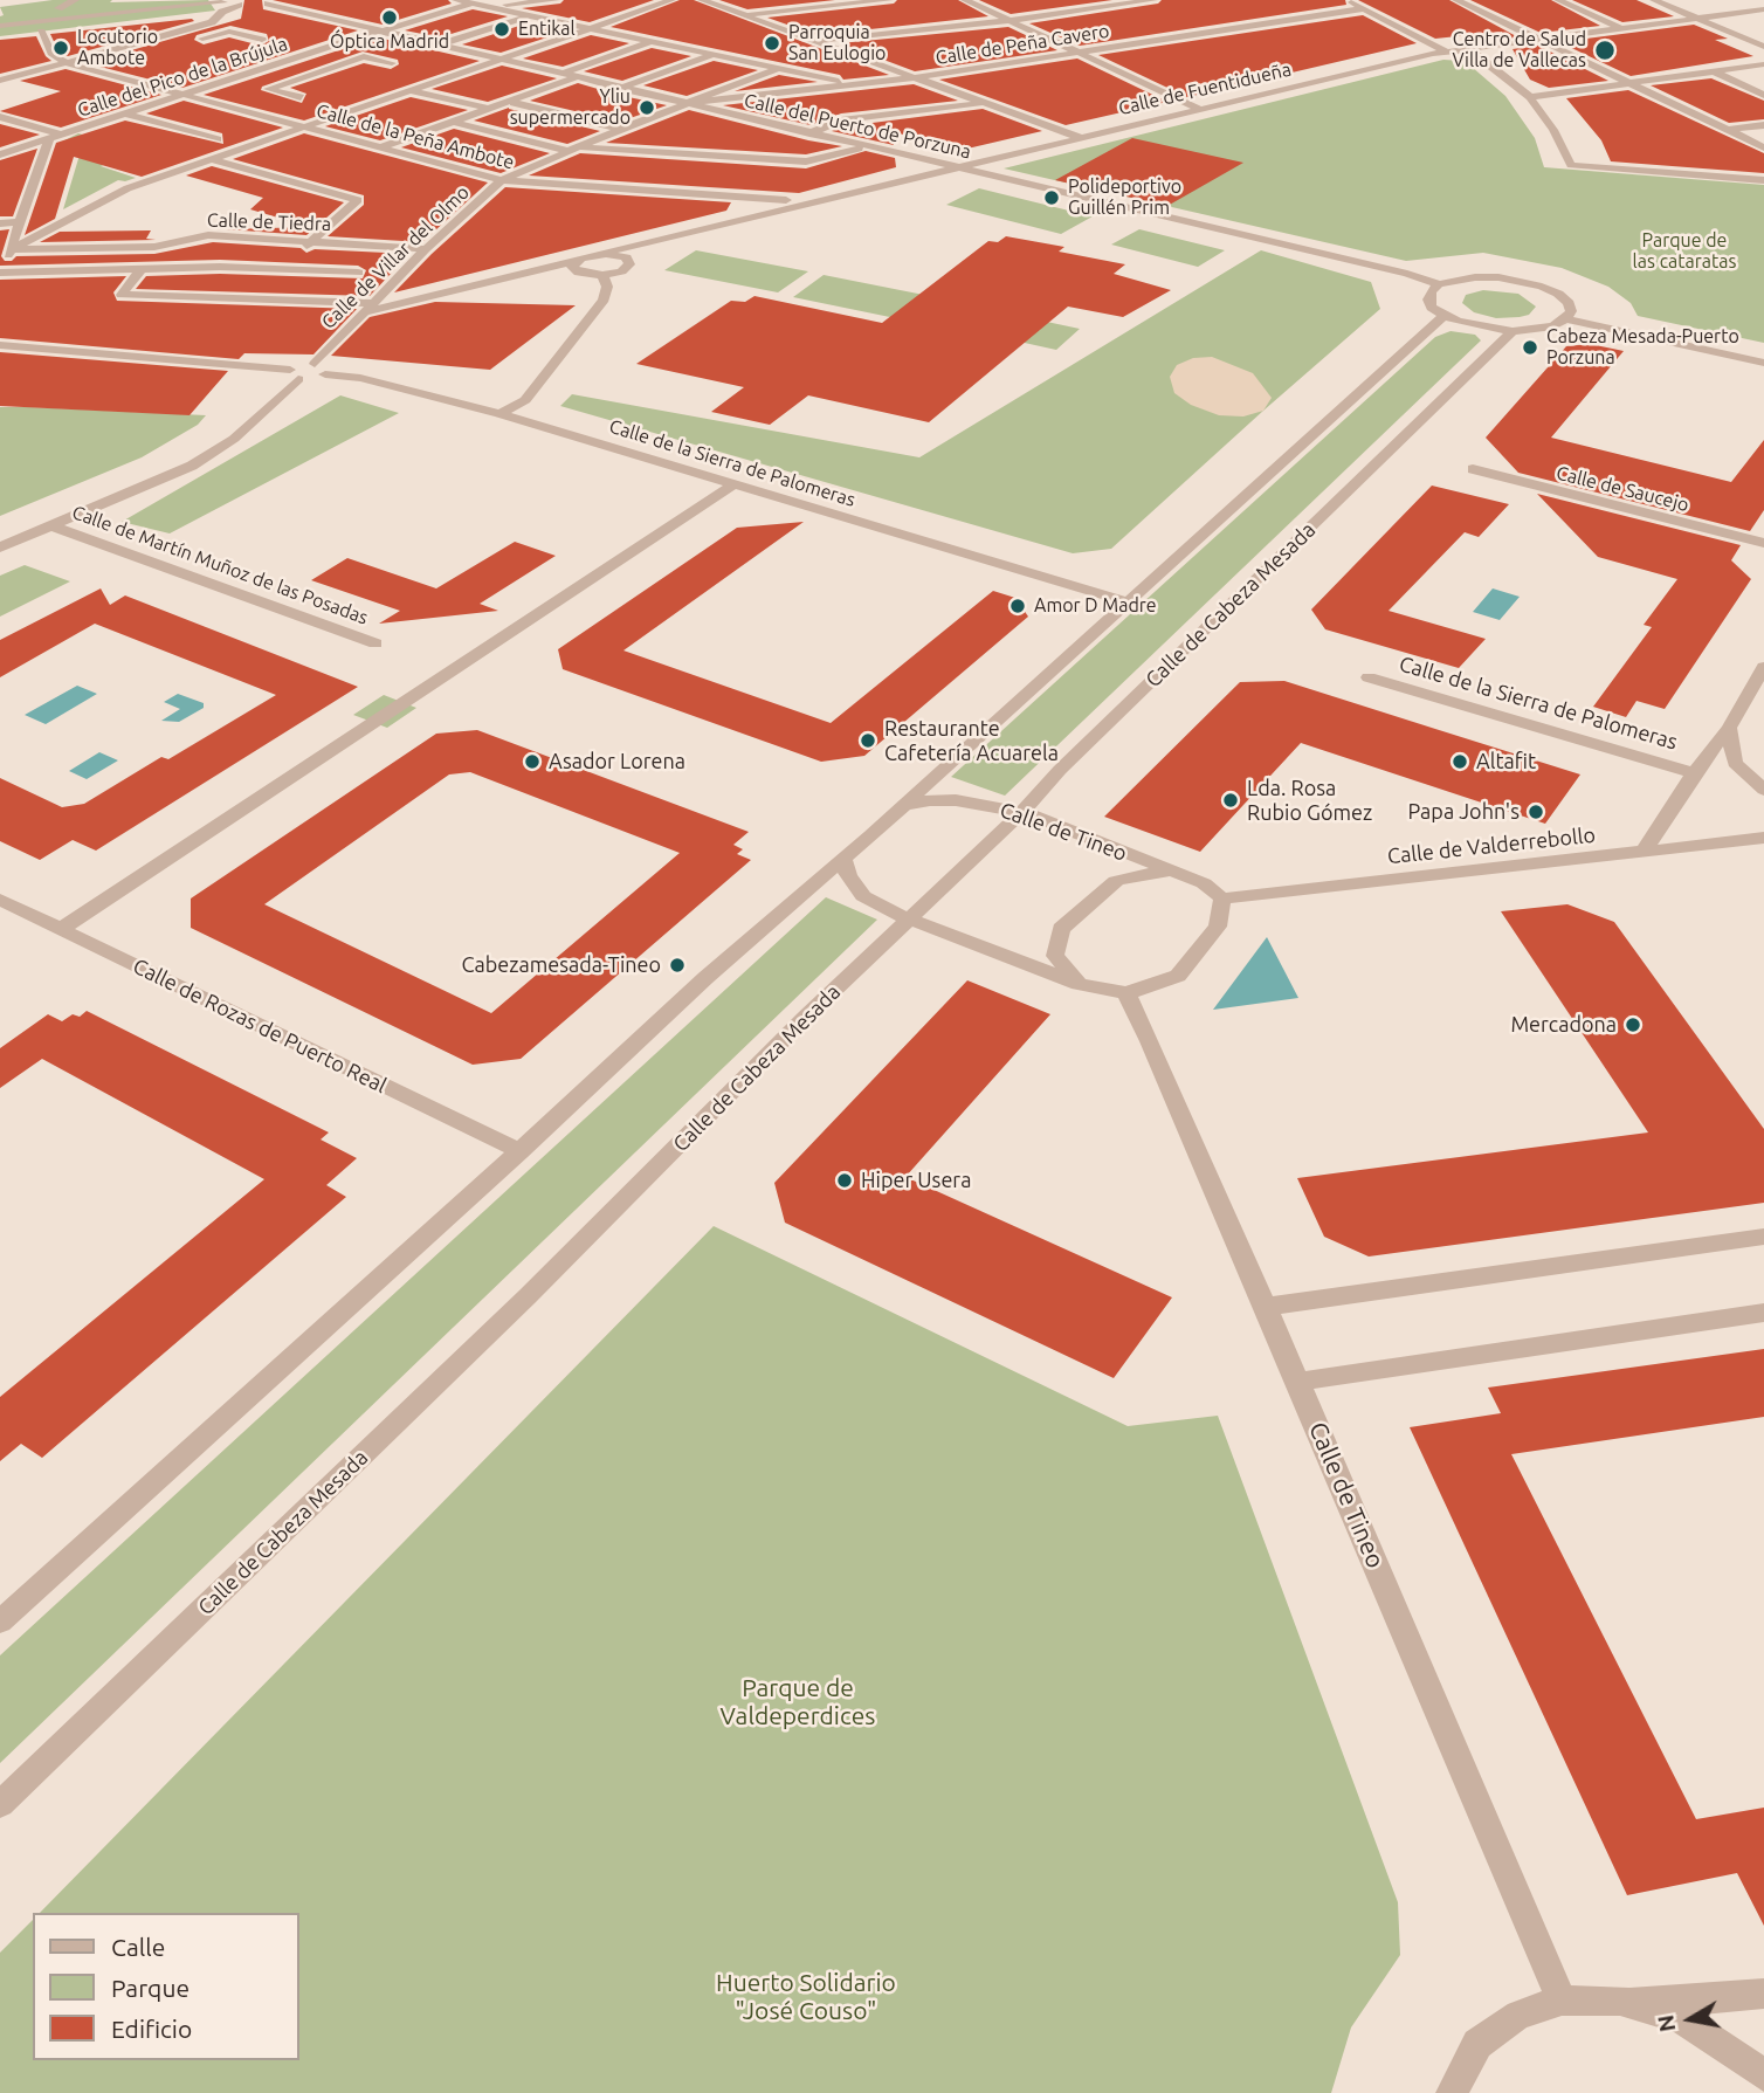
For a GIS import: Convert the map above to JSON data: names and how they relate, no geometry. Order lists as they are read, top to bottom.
{
  "streets": {
    "street": [
      "Calle de Peña Cavero",
      "Calle del Pico de la Brújula",
      "Calle de Fuentidueña",
      "Calle del Puerto de Porzuna",
      "Calle de la Peña Ambote",
      "Calle de Tiedra",
      "Calle de Villar del Olmo",
      "Calle de la Sierra de Palomeras",
      "Calle de Saucejo",
      "Calle de Martín Muñoz de las Posadas",
      "Calle de Cabeza Mesada",
      "Calle de Tineo",
      "Calle de Valderrebollo",
      "Calle de Rozas de Puerto Real"
    ]
  },
  "crossings": [
    ["Calle de Peña Cavero", "Calle del Puerto de Porzuna"],
    ["Calle de Peña Cavero", "Calle de Villar del Olmo"],
    ["Calle del Pico de la Brújula", "Calle del Puerto de Porzuna"],
    ["Calle del Pico de la Brújula", "Calle de la Peña Ambote"],
    ["Calle de Fuentidueña", "Calle del Puerto de Porzuna"],
    ["Calle de Fuentidueña", "Calle de la Peña Ambote"],
    ["Calle del Puerto de Porzuna", "Calle de Villar del Olmo"],
    ["Calle de la Peña Ambote", "Calle de Villar del Olmo"],
    ["Calle de Tiedra", "Calle de Villar del Olmo"],
    ["Calle de Villar del Olmo", "Calle de la Sierra de Palomeras"],
    ["Calle de Cabeza Mesada", "Calle de Tineo"],
    ["Calle de Tineo", "Calle de Valderrebollo"]
  ],
  "parks": ["Parque de las cataratas", "Parque de Valdeperdices", "Huerto Solidario \"José Couso\""],
  "places": [
    "Óptica Madrid",
    "Entikal",
    "Parroquia San Eulogio",
    "Locutorio Ambote",
    "Centro de Salud Villa de Vallecas",
    "Yliu supermercado",
    "Polideportivo Guillén Prim",
    "Cabeza Mesada-Puerto Porzuna",
    "Amor D Madre",
    "Restaurante Cafetería Acuarela",
    "Asador Lorena",
    "Altafit",
    "Lda. Rosa Rubio Gómez",
    "Papa John's",
    "Cabezamesada-Tineo",
    "Mercadona",
    "Hiper Usera"
  ],
  "legend": ["Calle", "Parque", "Edificio"],
  "north": "left"
}
